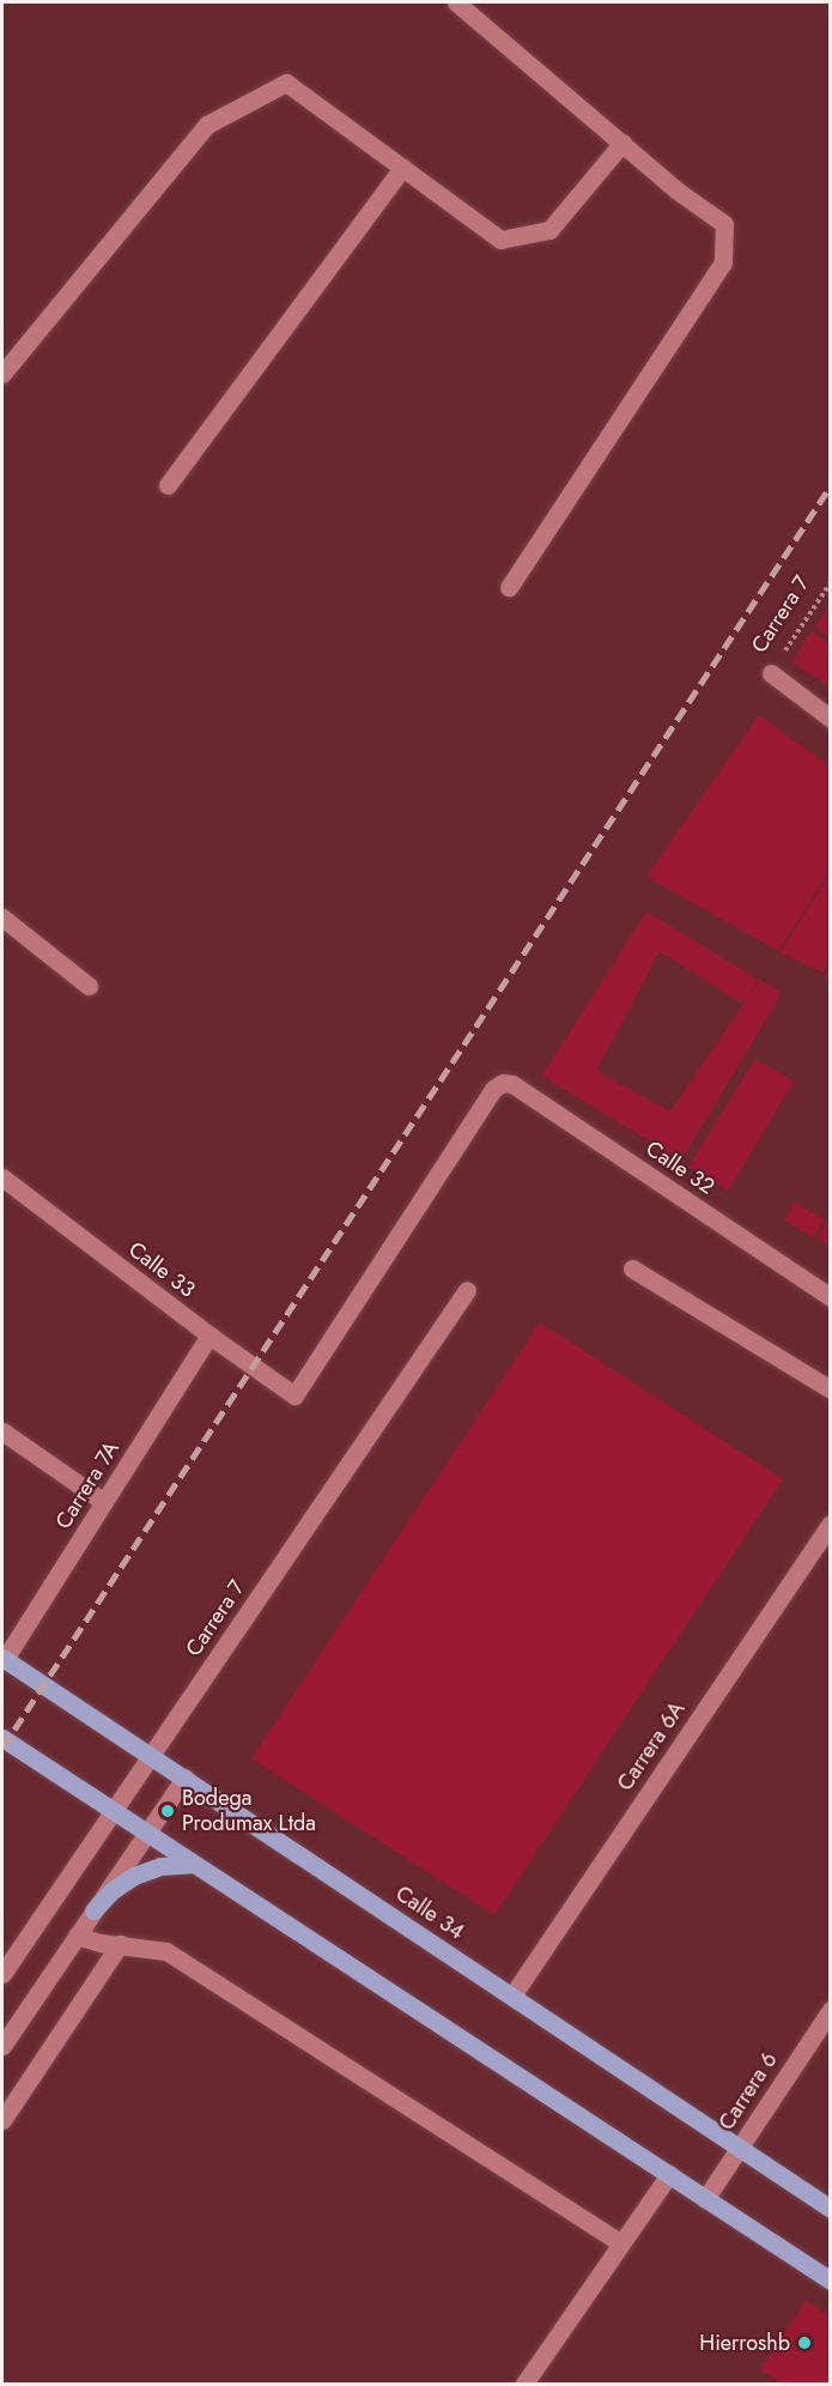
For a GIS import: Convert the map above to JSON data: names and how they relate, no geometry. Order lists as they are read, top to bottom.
{
  "streets": {
    "main road": ["Calle 34"],
    "street": [
      "Carrera 7",
      "Calle 32",
      "Calle 33",
      "Carrera 7A",
      "Carrera 6A",
      "Carrera 6"
    ]
  },
  "crossings": [
    ["Carrera 7", "Calle 34"],
    ["Calle 32", "Calle 33"],
    ["Calle 33", "Carrera 7A"],
    ["Carrera 7A", "Calle 34"],
    ["Carrera 6A", "Calle 34"],
    ["Calle 34", "Carrera 6"]
  ],
  "places": ["Bodega Produmax Ltda", "Hierroshb"]
}
